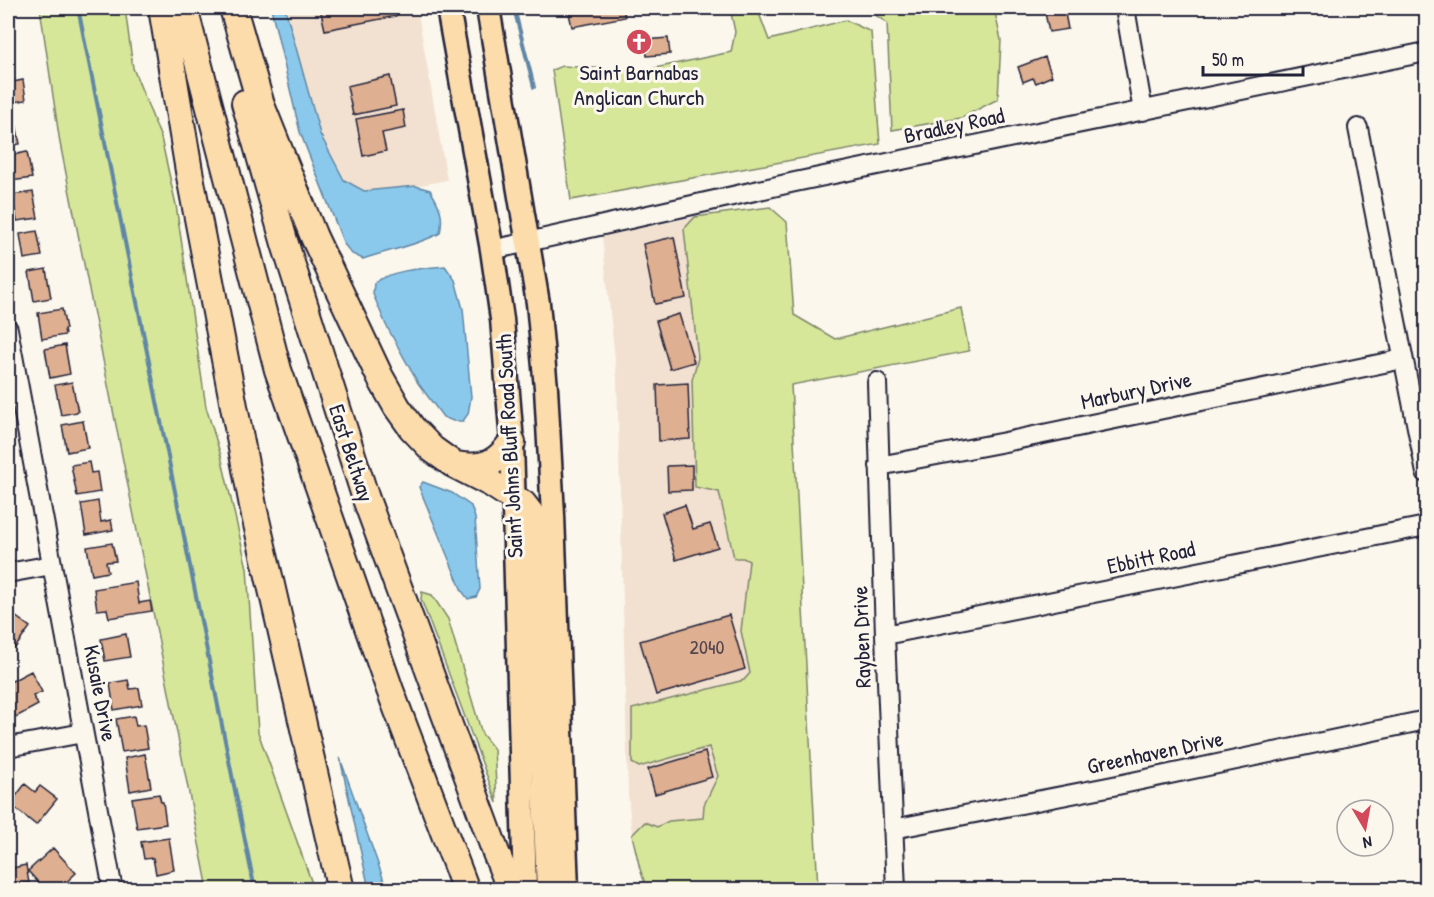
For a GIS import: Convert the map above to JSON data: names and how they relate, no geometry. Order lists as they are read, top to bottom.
{
  "streets": {
    "highway": ["East Beltway"],
    "main road": ["Saint Johns Bluff Road South"],
    "street": [
      "Bradley Road",
      "Marbury Drive",
      "Ebbitt Road",
      "Rayben Drive",
      "Kusaie Drive",
      "Greenhaven Drive"
    ]
  },
  "crossings": [
    ["Bradley Road", "Saint Johns Bluff Road South"],
    ["Marbury Drive", "Rayben Drive"],
    ["Ebbitt Road", "Rayben Drive"],
    ["Rayben Drive", "Greenhaven Drive"]
  ],
  "places": {
    "church": ["Saint Barnabas Anglican Church"]
  },
  "house_numbers": ["2040"],
  "scale_bar": "50 m",
  "north": "bottom"
}
